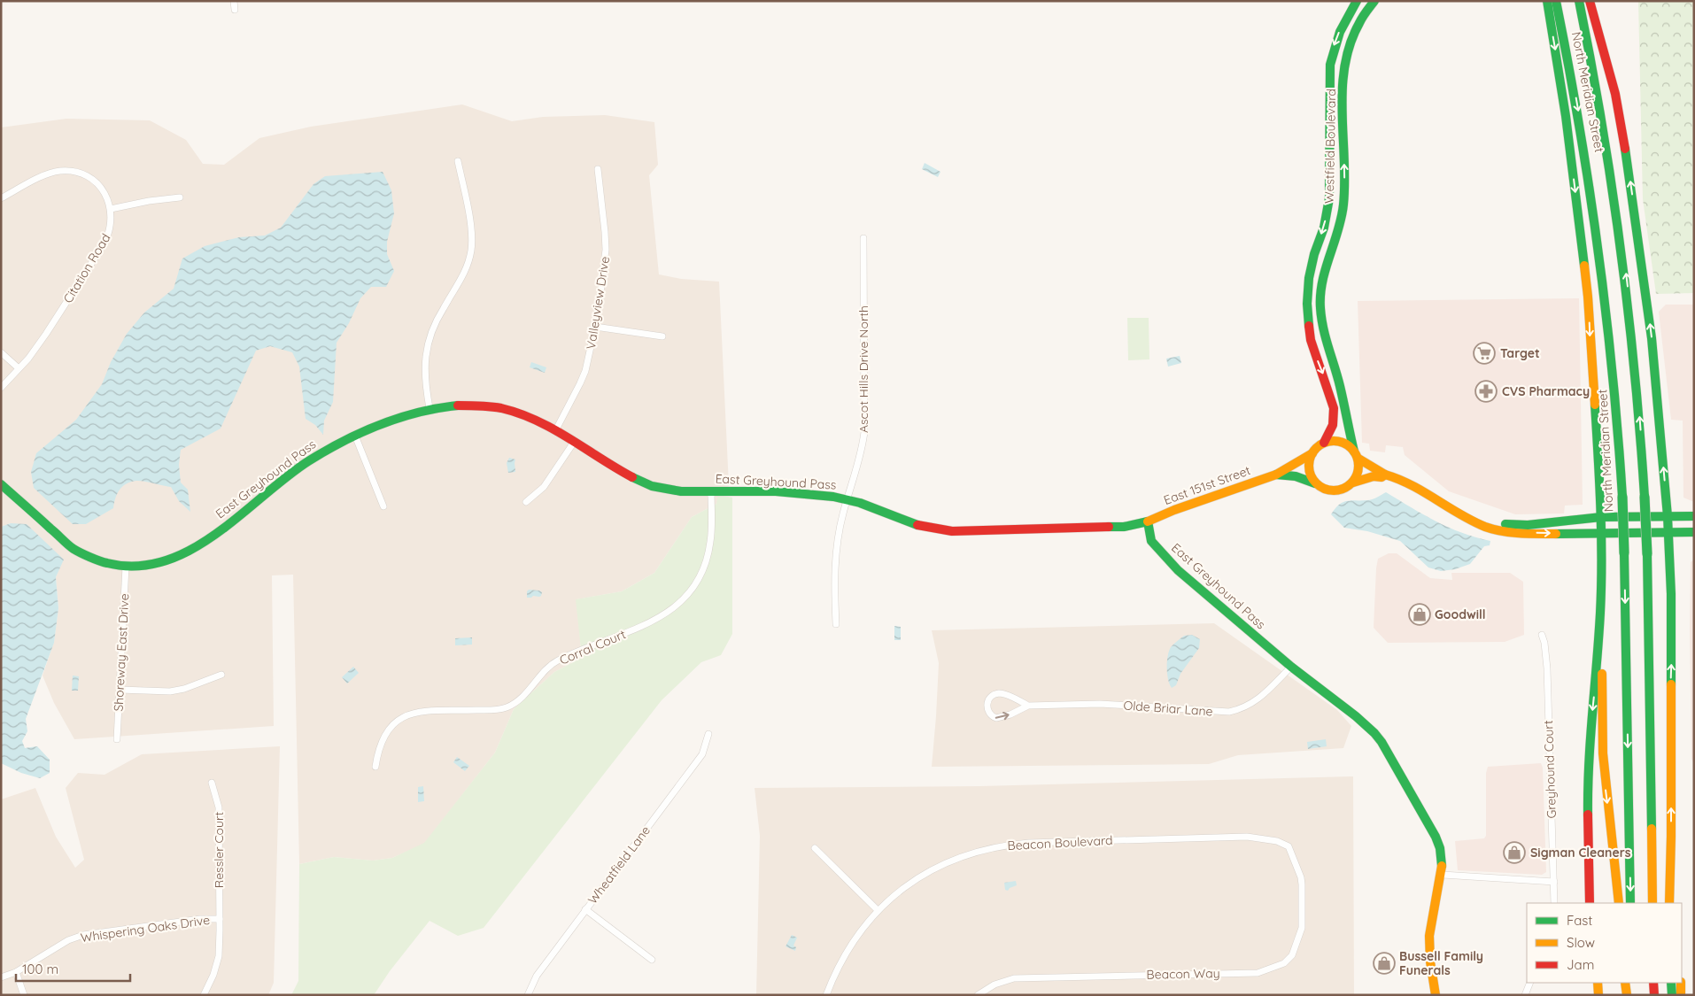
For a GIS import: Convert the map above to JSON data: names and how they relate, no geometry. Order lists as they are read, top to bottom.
{
  "streets": {
    "main road": [
      "North Meridian Street",
      "Westfield Boulevard",
      "East Greyhound Pass",
      "East 151st Street"
    ],
    "street": [
      "Citation Road",
      "Valleyview Drive",
      "Ascot Hills Drive North",
      "Corral Court",
      "Shoreway East Drive",
      "Olde Briar Lane",
      "Greyhound Court",
      "Beacon Boulevard",
      "Ressler Court",
      "Wheatfield Lane",
      "Whispering Oaks Drive",
      "Beacon Way"
    ]
  },
  "crossings": [
    ["Westfield Boulevard", "East 151st Street"],
    ["Valleyview Drive", "East Greyhound Pass"],
    ["Ascot Hills Drive North", "East Greyhound Pass"],
    ["East Greyhound Pass", "East 151st Street"],
    ["East Greyhound Pass", "Corral Court"],
    ["East Greyhound Pass", "Shoreway East Drive"],
    ["East Greyhound Pass", "Olde Briar Lane"],
    ["Beacon Boulevard", "Beacon Way"],
    ["Ressler Court", "Whispering Oaks Drive"]
  ],
  "places": {
    "supermarket": ["Target"],
    "pharmacy": ["CVS Pharmacy"],
    "shop": ["Goodwill", "Sigman Cleaners", "Bussell Family Funerals"]
  },
  "legend": ["Fast", "Slow", "Jam"],
  "scale_bar": "100 m"
}
